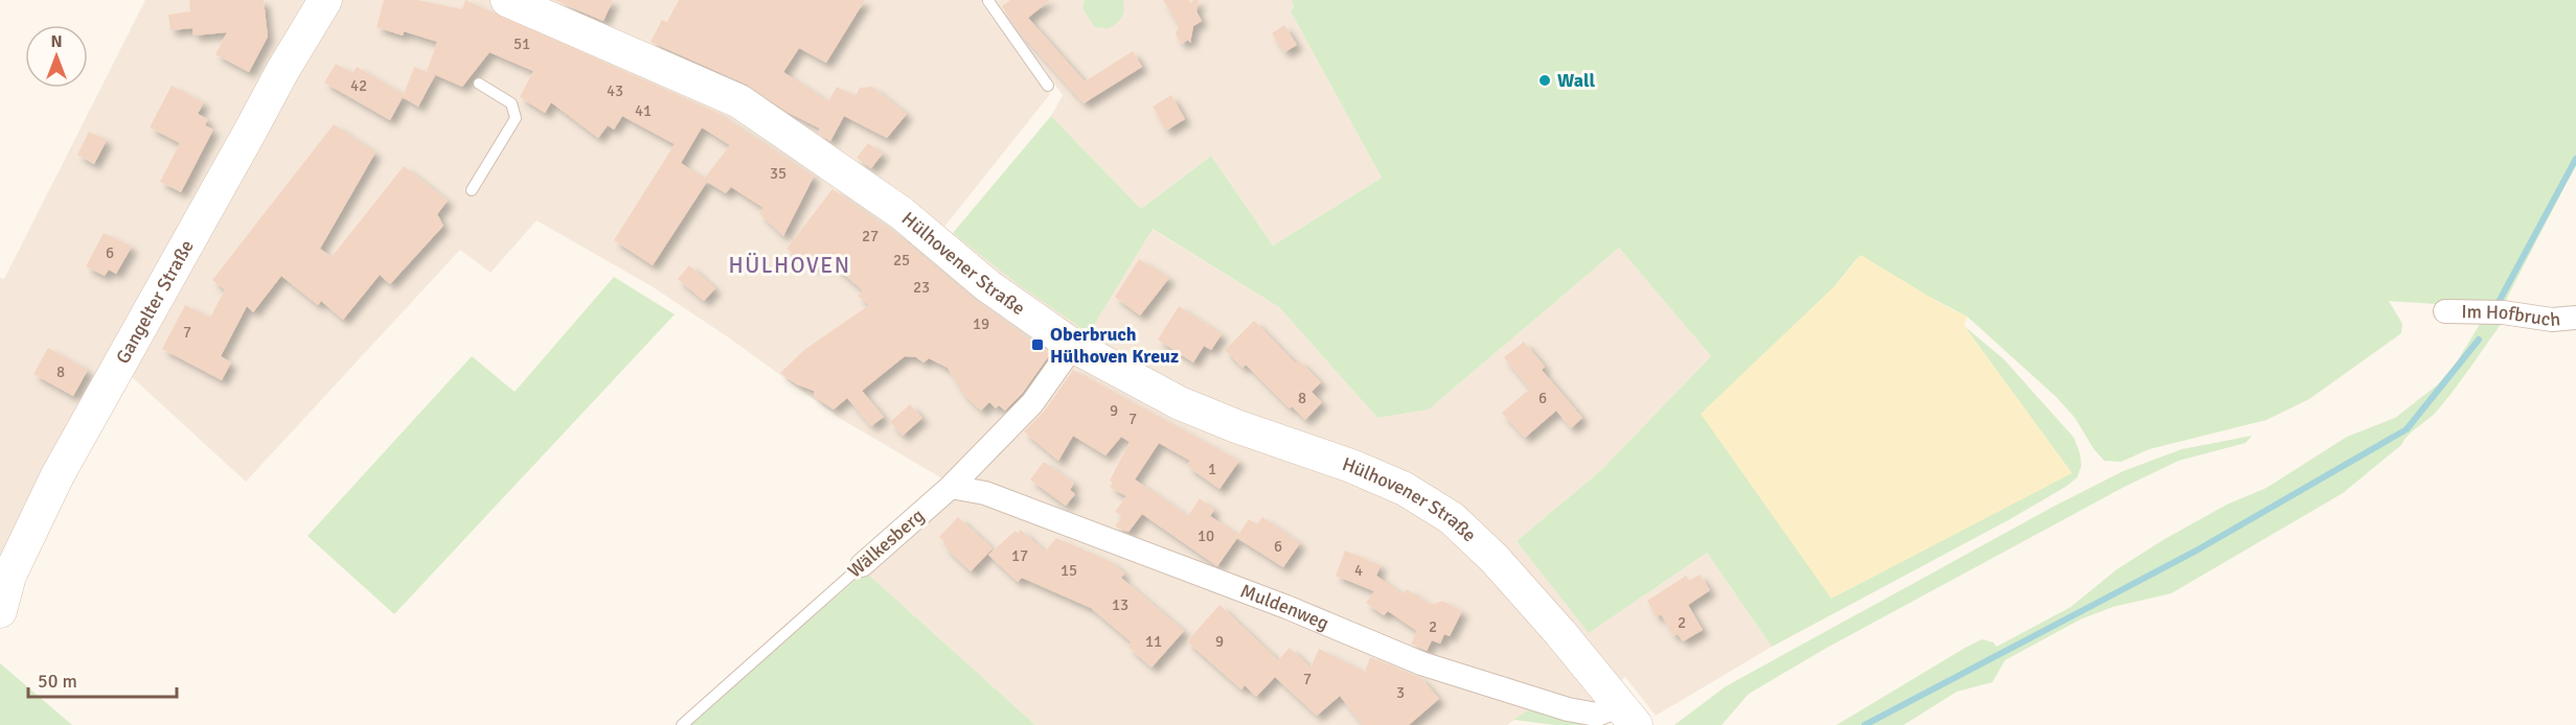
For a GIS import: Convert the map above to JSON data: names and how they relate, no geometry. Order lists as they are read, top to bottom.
{
  "streets": {
    "main road": ["Hülhovener Straße", "Gangelter Straße"],
    "street": ["Im Hofbruch", "Wälkesberg", "Muldenweg"]
  },
  "crossings": [
    ["Hülhovener Straße", "Wälkesberg"],
    ["Hülhovener Straße", "Muldenweg"],
    ["Wälkesberg", "Muldenweg"]
  ],
  "districts": ["HÜLHOVEN"],
  "places": {
    "other": ["Wall"],
    "transit": ["Oberbruch Hülhoven Kreuz"]
  },
  "house_numbers": [
    "51",
    "42",
    "43",
    "41",
    "35",
    "27",
    "6",
    "25",
    "23",
    "19",
    "7",
    "8",
    "8",
    "6",
    "9",
    "7",
    "1",
    "10",
    "6",
    "17",
    "15",
    "4",
    "13",
    "2",
    "2",
    "11",
    "9",
    "7",
    "3"
  ],
  "scale_bar": "50 m",
  "north": "top"
}
